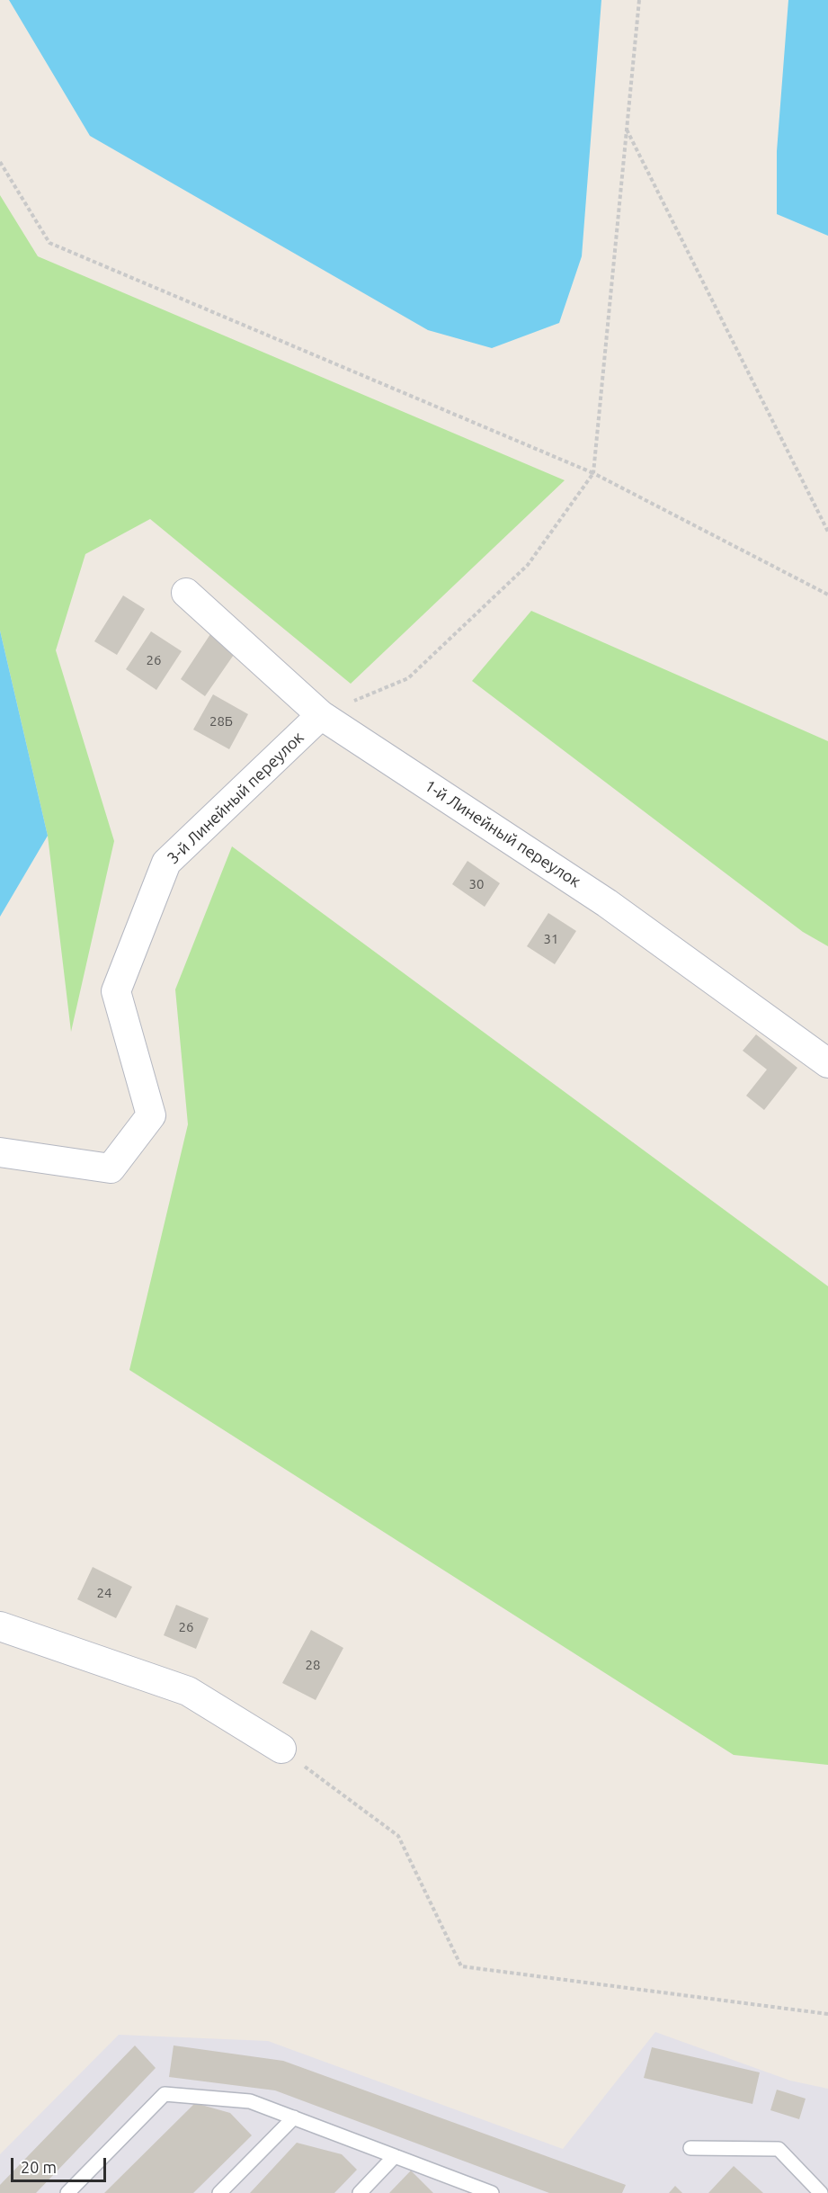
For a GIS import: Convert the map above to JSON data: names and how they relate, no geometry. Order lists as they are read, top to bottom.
{
  "streets": {
    "street": ["3-й Линейный переулок", "1-й Линейный переулок"]
  },
  "crossings": [
    ["3-й Линейный переулок", "1-й Линейный переулок"]
  ],
  "house_numbers": [
    "26",
    "28Б",
    "30",
    "31",
    "24",
    "26",
    "28"
  ],
  "scale_bar": "20 m"
}
